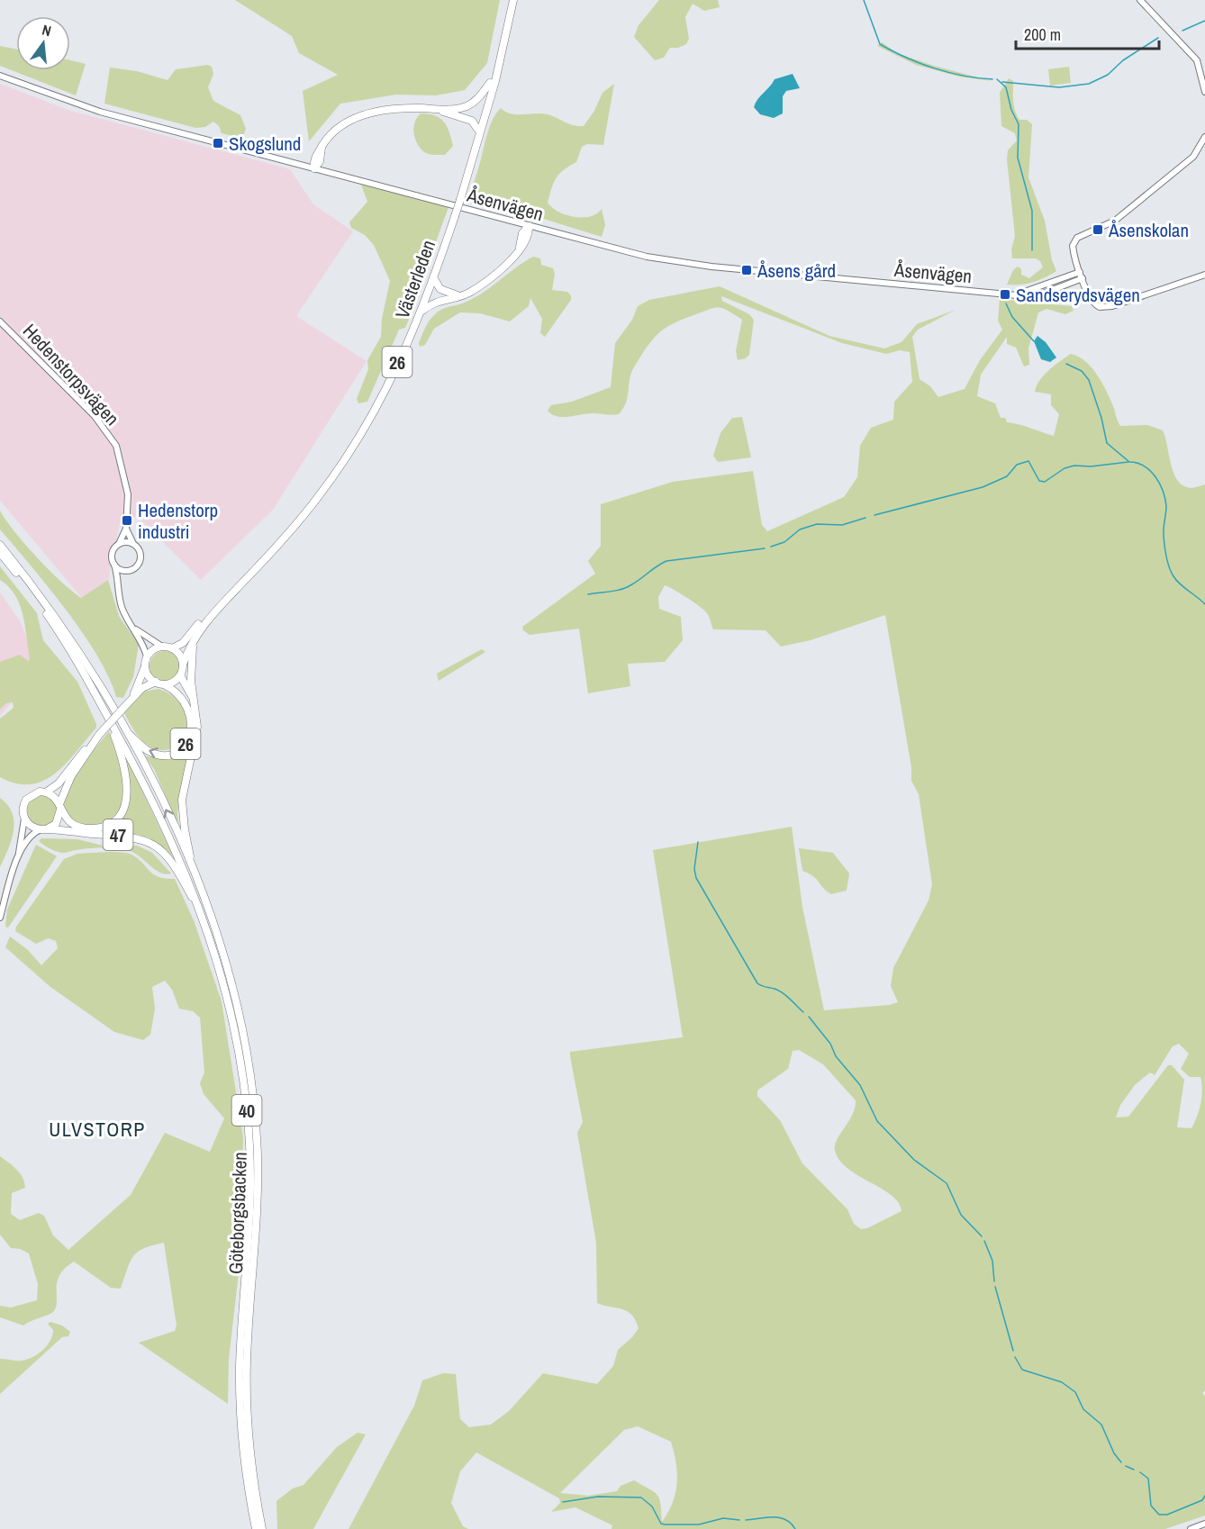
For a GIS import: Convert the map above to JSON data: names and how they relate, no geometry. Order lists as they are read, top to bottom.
{
  "streets": {
    "highway": [
      "Västerleden",
      "26",
      "47",
      "40",
      "Göteborgsbacken"
    ],
    "street": ["Åsenvägen", "Hedenstorpsvägen"]
  },
  "crossings": [
    ["Västerleden", "26"],
    ["26", "40"],
    ["47", "40"],
    ["47", "Göteborgsbacken"],
    ["40", "Göteborgsbacken"]
  ],
  "districts": ["ULVSTORP"],
  "places": {
    "transit": [
      "Skogslund",
      "Åsenskolan",
      "Åsens gård",
      "Sandserydsvägen",
      "Hedenstorp industri"
    ]
  },
  "scale_bar": "200 m",
  "north": "top"
}
